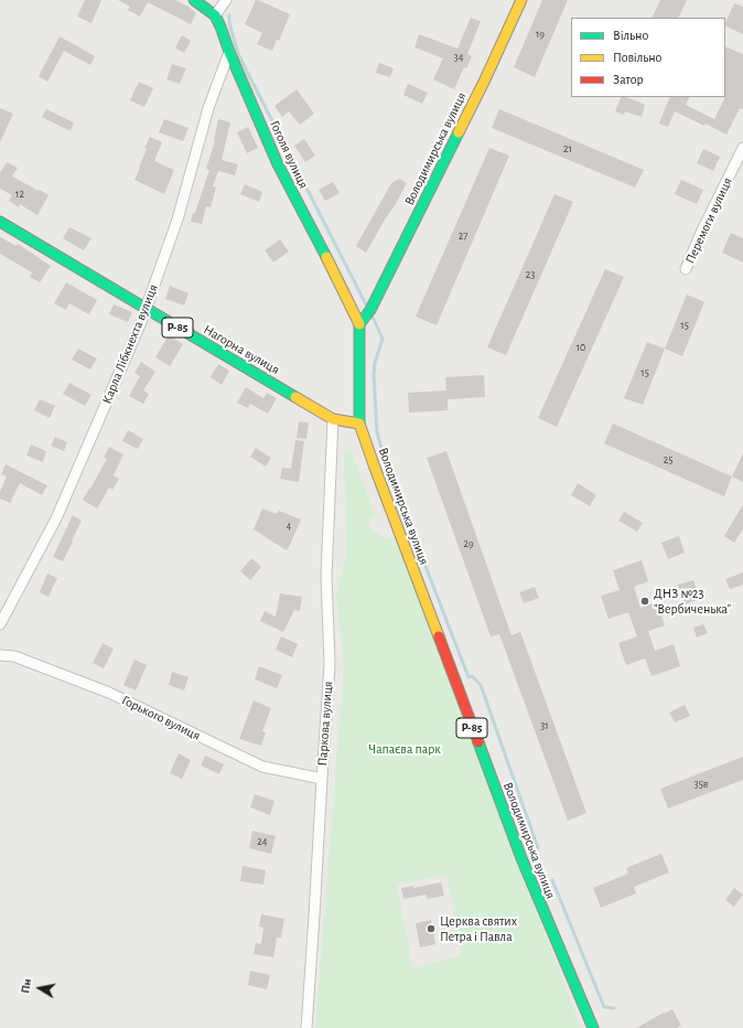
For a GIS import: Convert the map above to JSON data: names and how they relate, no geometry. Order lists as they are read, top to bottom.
{
  "streets": {
    "main road": [
      "Володимирська вулиця",
      "Гоголя вулиця",
      "Р-85",
      "Нагорна вулиця"
    ],
    "street": [
      "Перемоги вулиця",
      "Карла Лібкнехта вулиця",
      "Горького вулиця",
      "Паркова вулиця"
    ]
  },
  "crossings": [
    ["Володимирська вулиця", "Гоголя вулиця"],
    ["Володимирська вулиця", "Нагорна вулиця"],
    ["Гоголя вулиця", "Карла Лібкнехта вулиця"],
    ["Карла Лібкнехта вулиця", "Нагорна вулиця"],
    ["Нагорна вулиця", "Паркова вулиця"],
    ["Горького вулиця", "Паркова вулиця"]
  ],
  "parks": ["Чапаєва парк"],
  "places": ["ДНЗ №23 \"Вербиченька\"", "Церква святих Петра і Павла"],
  "house_numbers": [
    "19",
    "34",
    "21",
    "12",
    "27",
    "23",
    "15",
    "10",
    "15",
    "25",
    "4",
    "29",
    "31",
    "35в",
    "24"
  ],
  "legend": ["Вільно", "Повільно", "Затор"],
  "north": "left"
}
